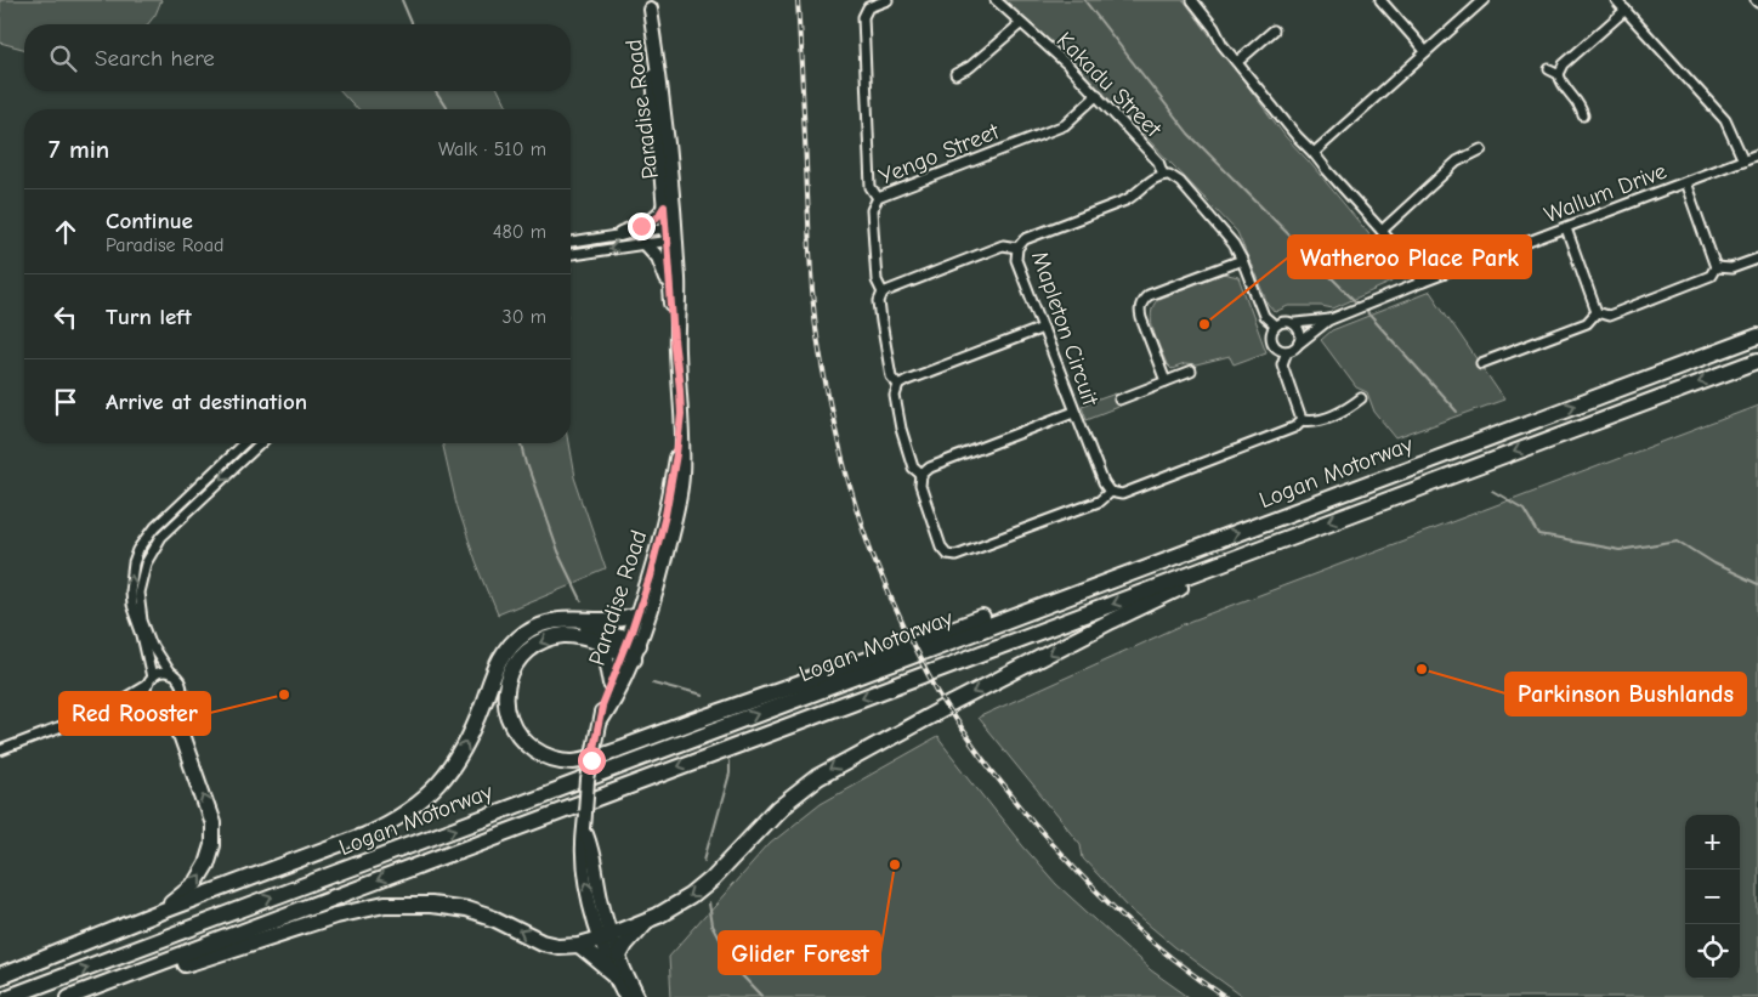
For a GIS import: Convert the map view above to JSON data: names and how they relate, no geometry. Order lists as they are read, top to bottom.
{
  "streets": {
    "highway": ["Logan Motorway"],
    "street": [
      "Kakadu Street",
      "Paradise Road",
      "Yengo Street",
      "Wallum Drive",
      "Mapleton Circuit"
    ]
  },
  "crossings": [
    ["Kakadu Street", "Yengo Street"],
    ["Kakadu Street", "Mapleton Circuit"]
  ],
  "places": [
    "Watheroo Place Park",
    "Parkinson Bushlands",
    "Red Rooster",
    "Glider Forest"
  ],
  "page": {
    "search": "Search here",
    "heading": ["7 min", "Walk · 510 m"],
    "list": [
      ["Continue", "Paradise Road", "480 m"],
      ["Turn left", "30 m"],
      "Arrive at destination"
    ],
    "map_buttons": ["+", "−"]
  }
}
